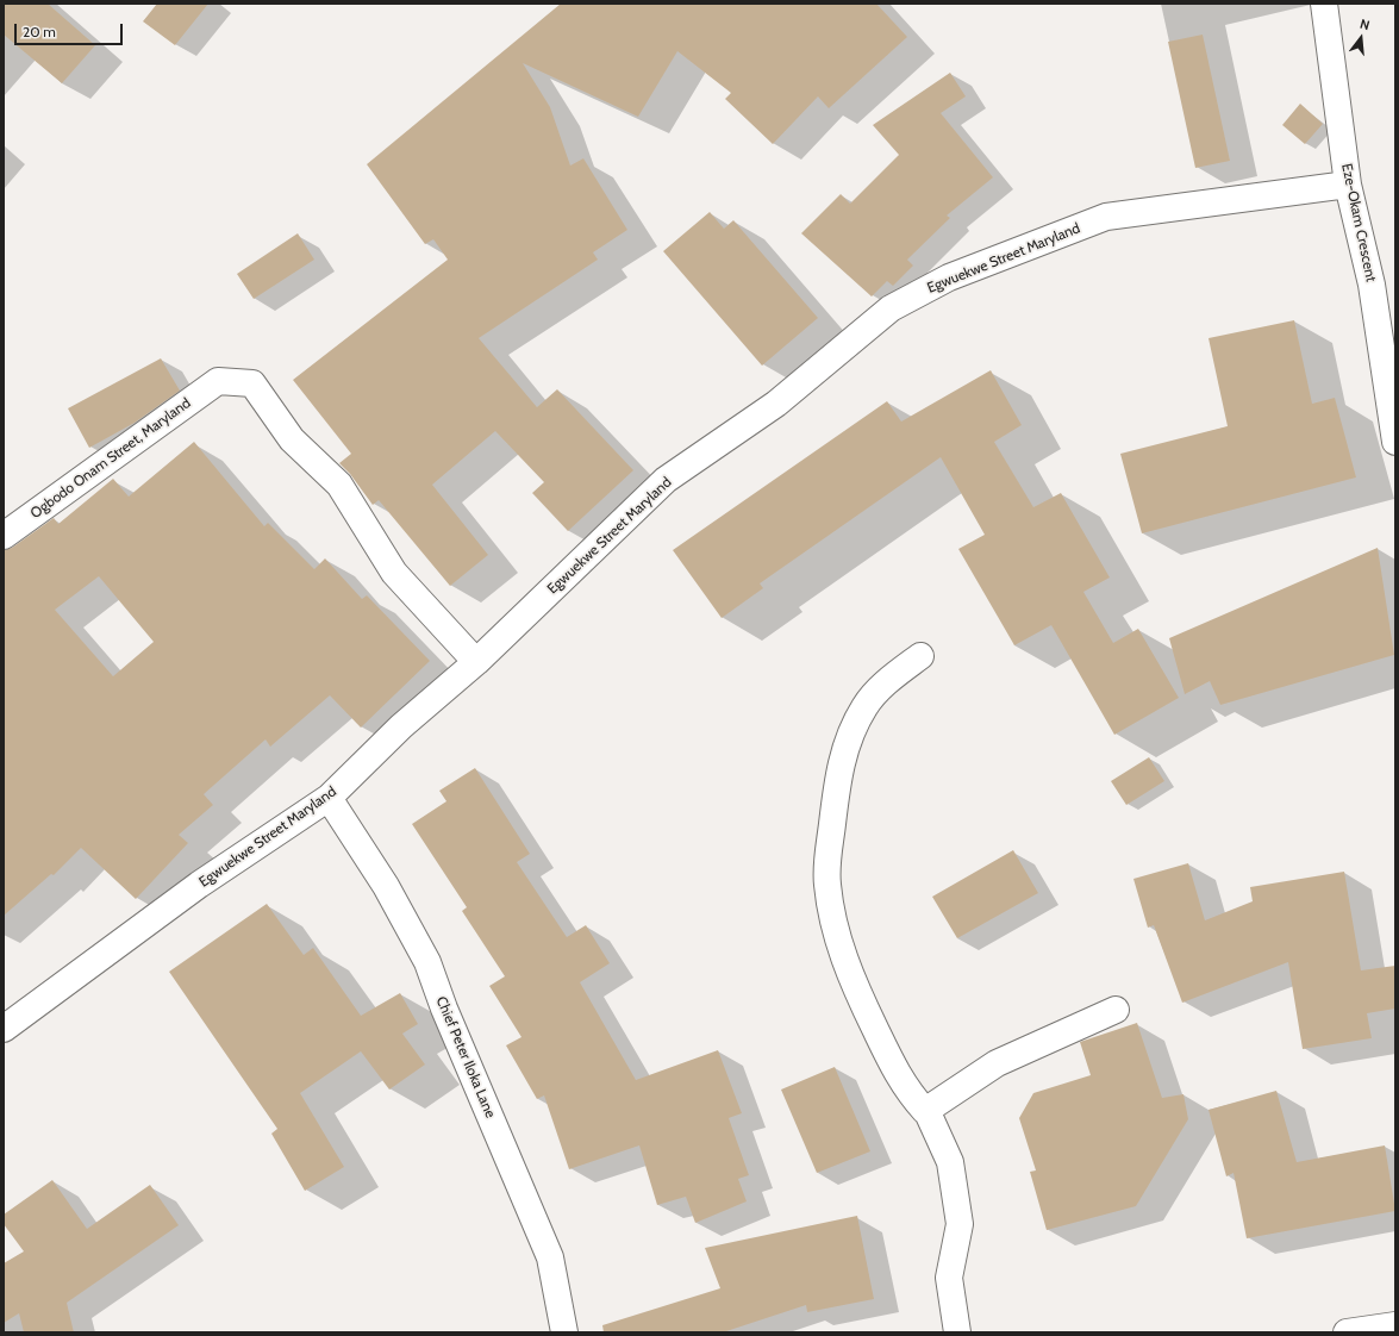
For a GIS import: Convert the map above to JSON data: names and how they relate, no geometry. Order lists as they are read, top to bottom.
{
  "streets": {
    "street": [
      "Eze-Okam Crescent",
      "Egwuekwe Street Maryland",
      "Ogbodo Onam Street, Maryland",
      "Chief Peter Iloka Lane"
    ]
  },
  "crossings": [
    ["Eze-Okam Crescent", "Egwuekwe Street Maryland"],
    ["Egwuekwe Street Maryland", "Ogbodo Onam Street, Maryland"],
    ["Egwuekwe Street Maryland", "Chief Peter Iloka Lane"]
  ],
  "scale_bar": "20 m",
  "north": "top"
}
